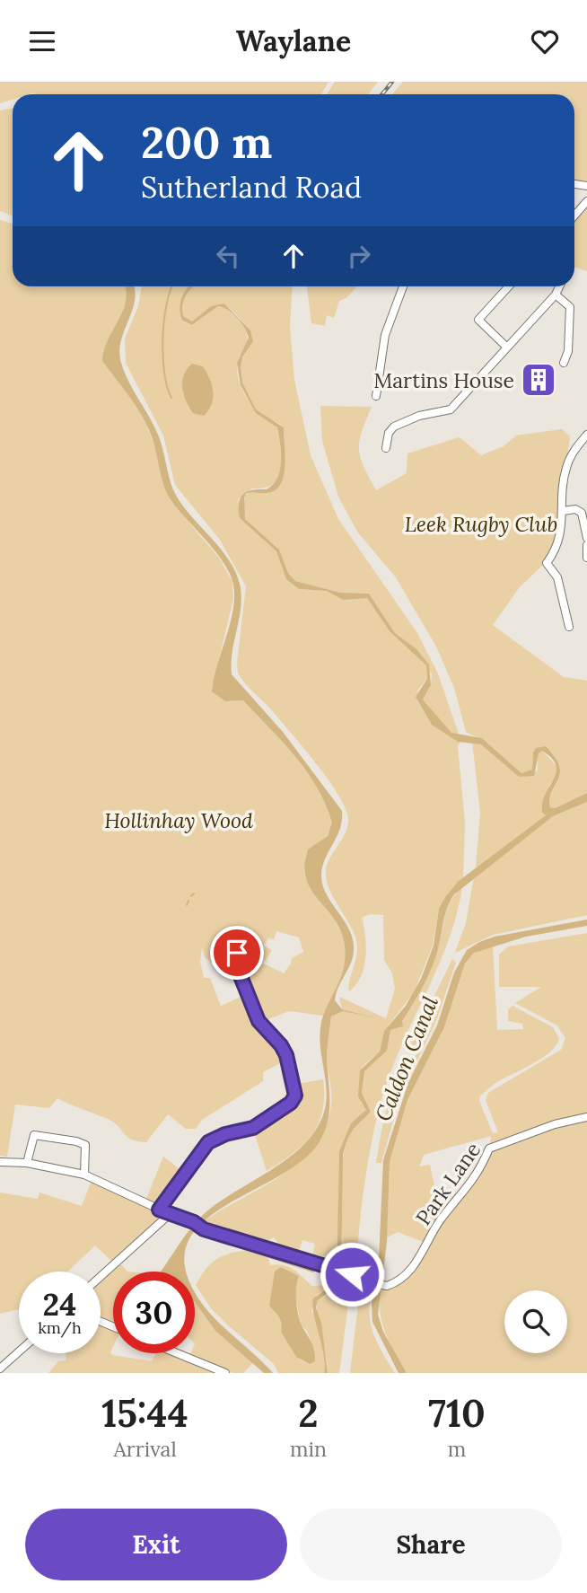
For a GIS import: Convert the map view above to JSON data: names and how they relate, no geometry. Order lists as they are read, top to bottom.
{
  "streets": {
    "street": ["Park Lane"]
  },
  "water": ["Caldon Canal"],
  "parks": ["Leek Rugby Club", "Hollinhay Wood"],
  "places": {
    "building": ["Martins House"]
  },
  "page": {
    "header": "Waylane",
    "turn": ["200 m", "Sutherland Road"],
    "speed": "24 km/h",
    "limit": "30",
    "eta": [
      "15:44",
      "Arrival",
      "2",
      "min",
      "710",
      "m"
    ],
    "buttons": ["Exit", "Share"]
  }
}
